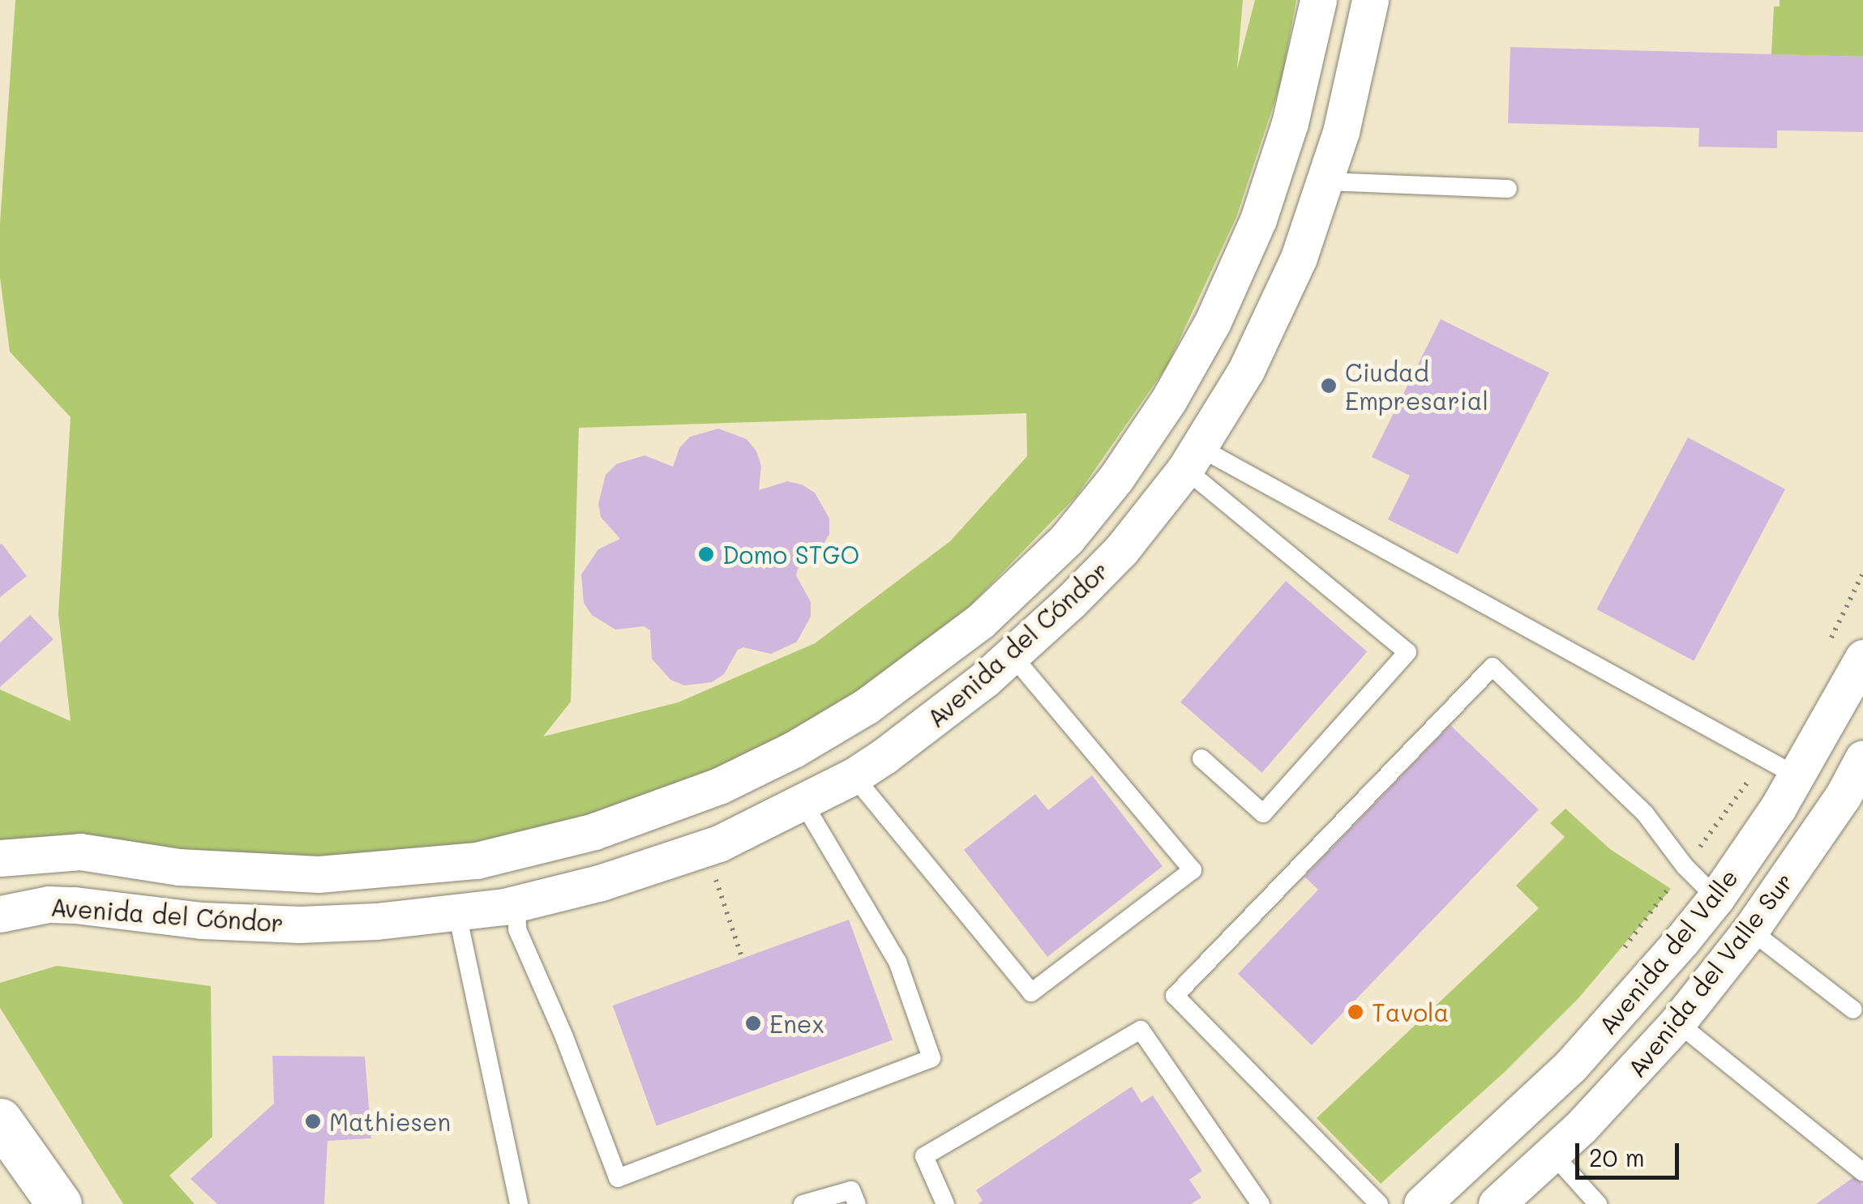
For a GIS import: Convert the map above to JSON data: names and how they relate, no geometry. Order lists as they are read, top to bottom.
{
  "streets": {
    "street": ["Avenida del Cóndor", "Avenida del Valle", "Avenida del Valle Sur"]
  },
  "places": [
    "Ciudad Empresarial",
    "Domo STGO",
    "Tavola",
    "Enex",
    "Mathiesen"
  ],
  "scale_bar": "20 m"
}
